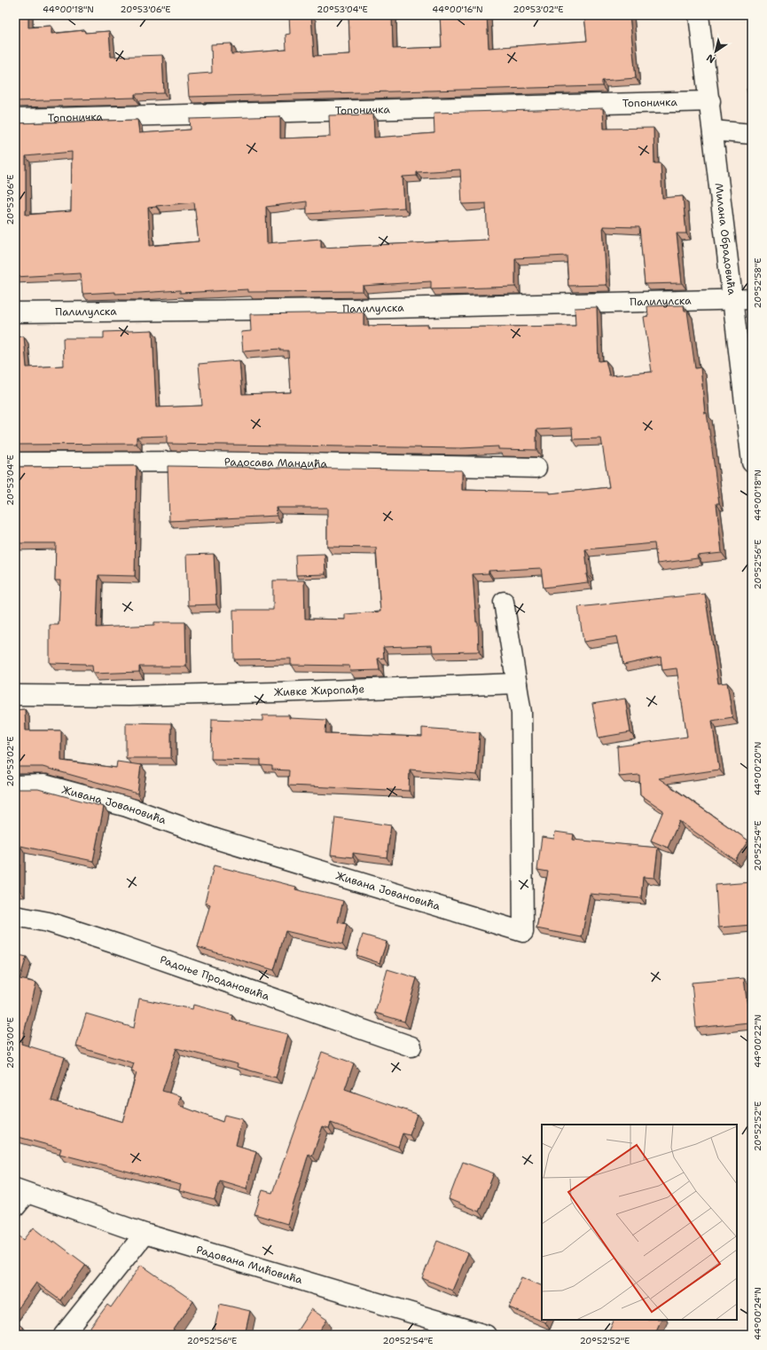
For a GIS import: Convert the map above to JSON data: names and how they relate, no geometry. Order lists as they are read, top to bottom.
{
  "streets": {
    "street": [
      "Топоничка",
      "Милана Обрадовића",
      "Палилулска",
      "Радосава Мандића",
      "Живке Жиропађе",
      "Живана Јовановића",
      "Радоње Продановића",
      "Радована Мићовића"
    ]
  },
  "crossings": [
    ["Топоничка", "Милана Обрадовића"],
    ["Милана Обрадовића", "Палилулска"],
    ["Живке Жиропађе", "Живана Јовановића"]
  ],
  "north": "bottom left",
  "coordinates": [
    "44°00'18\"N",
    "20°53'06\"E",
    "20°53'04\"E",
    "44°00'16\"N",
    "20°53'02\"E",
    "20°52'58\"E",
    "20°52'56\"E",
    "44°00'20\"N",
    "20°52'54\"E",
    "44°00'22\"N",
    "20°53'00\"E",
    "20°52'52\"E",
    "44°00'24\"N"
  ]
}
